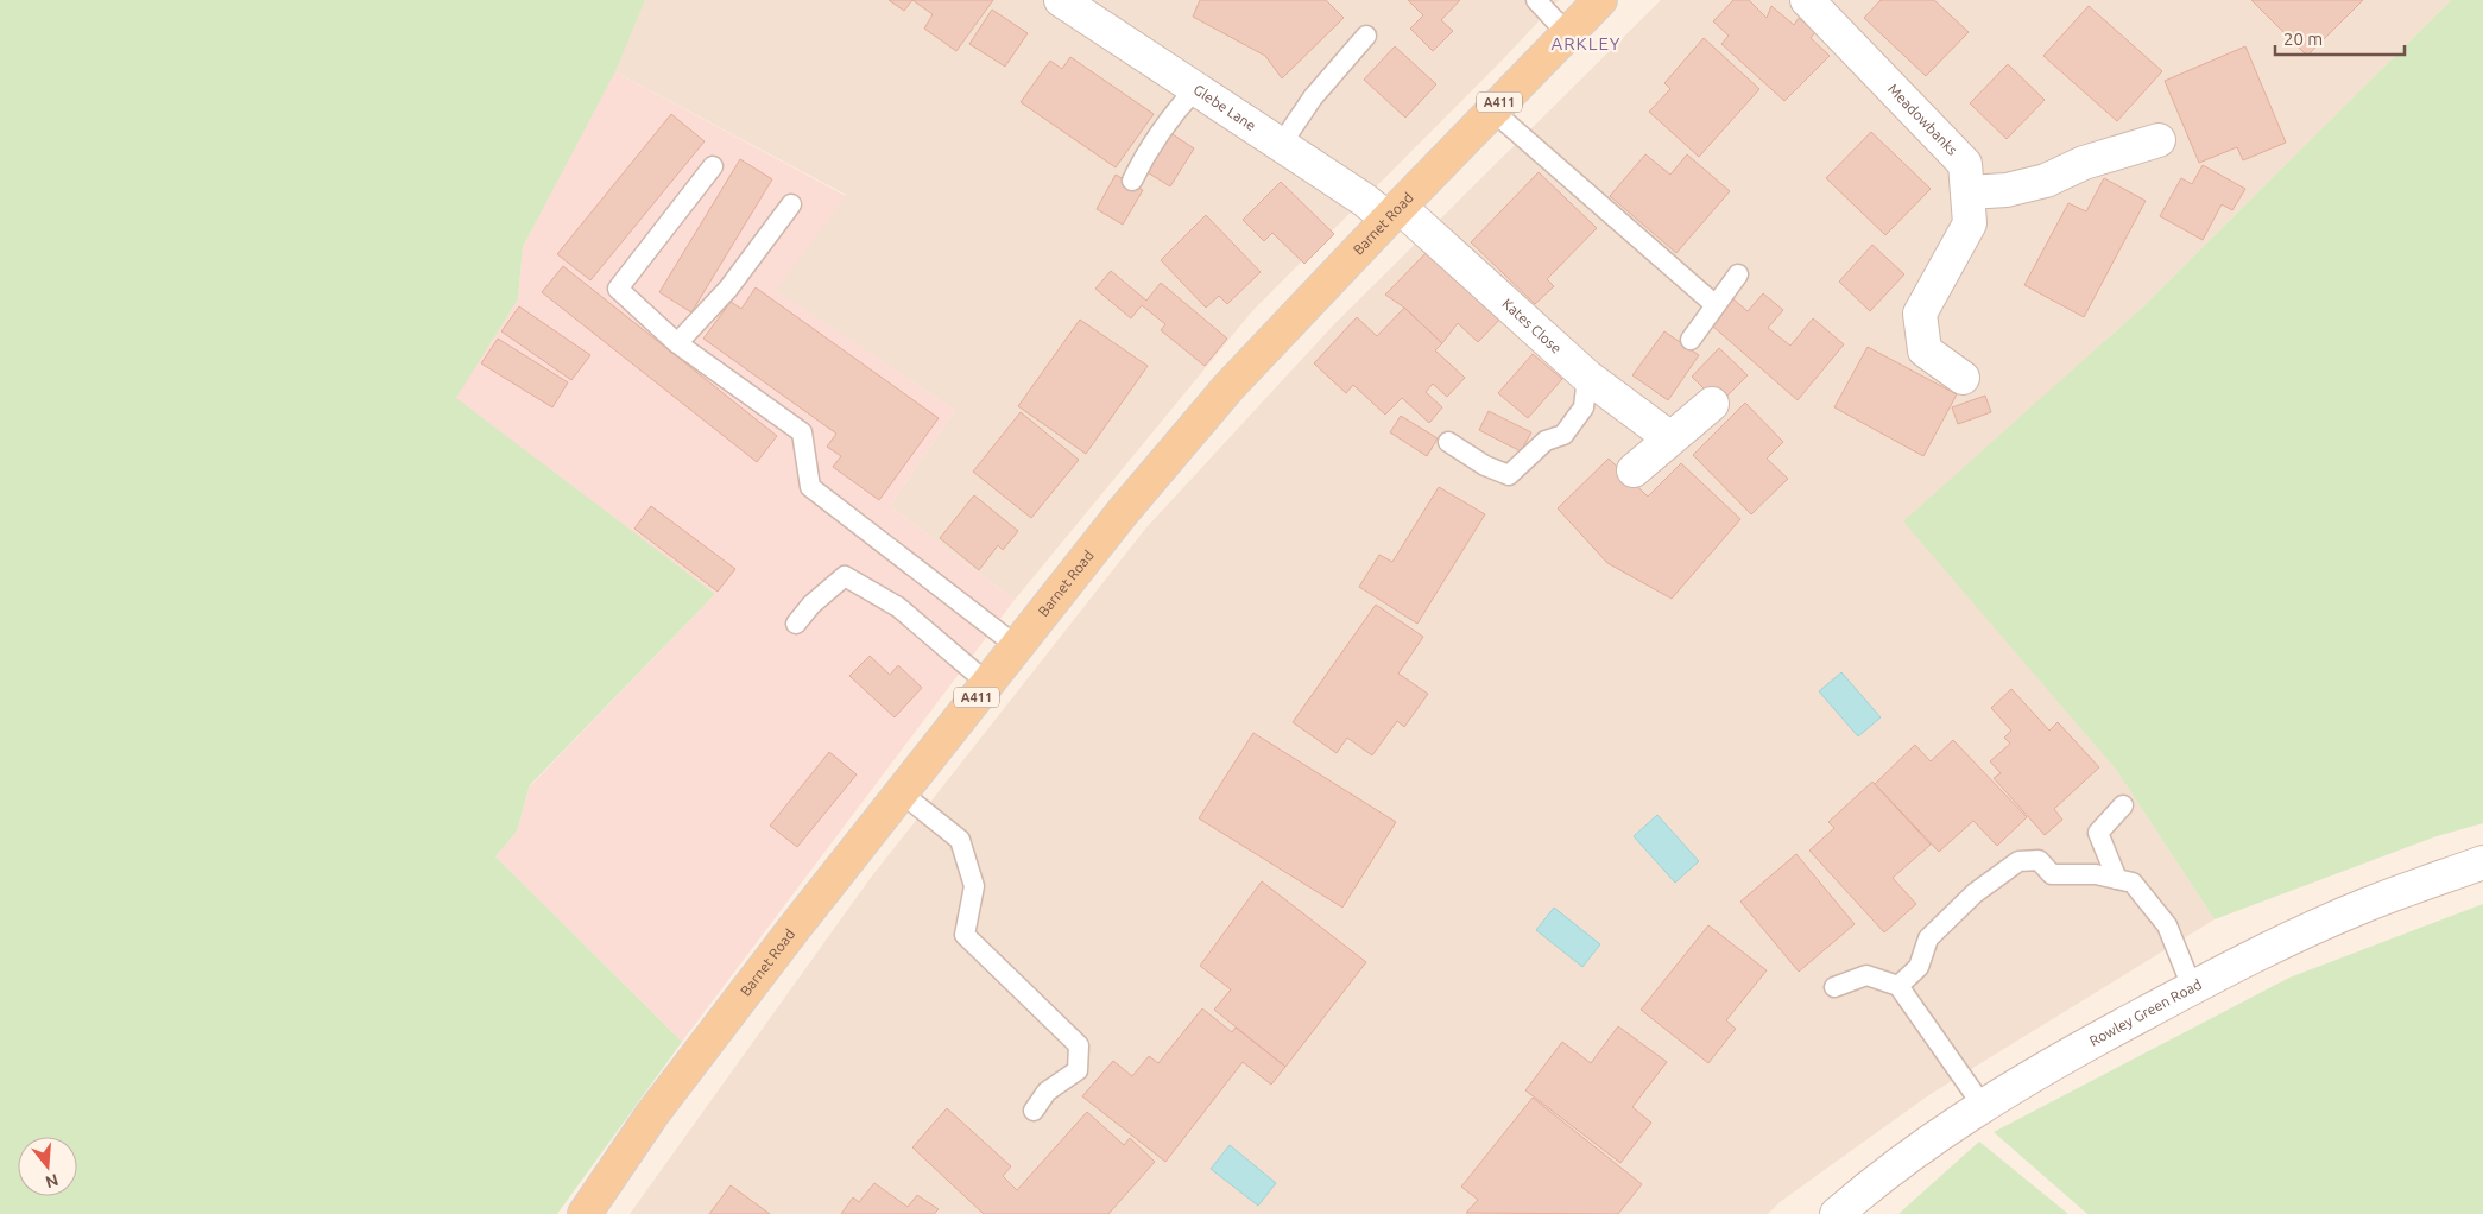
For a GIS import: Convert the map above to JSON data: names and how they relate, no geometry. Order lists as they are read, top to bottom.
{
  "streets": {
    "main road": ["A411", "Barnet Road"],
    "street": [
      "Glebe Lane",
      "Meadowbanks",
      "Kates Close",
      "Rowley Green Road"
    ]
  },
  "crossings": [
    ["Glebe Lane", "Barnet Road"],
    ["Glebe Lane", "Kates Close"],
    ["Barnet Road", "Kates Close"]
  ],
  "districts": ["ARKLEY"],
  "scale_bar": "20 m",
  "north": "bottom"
}
